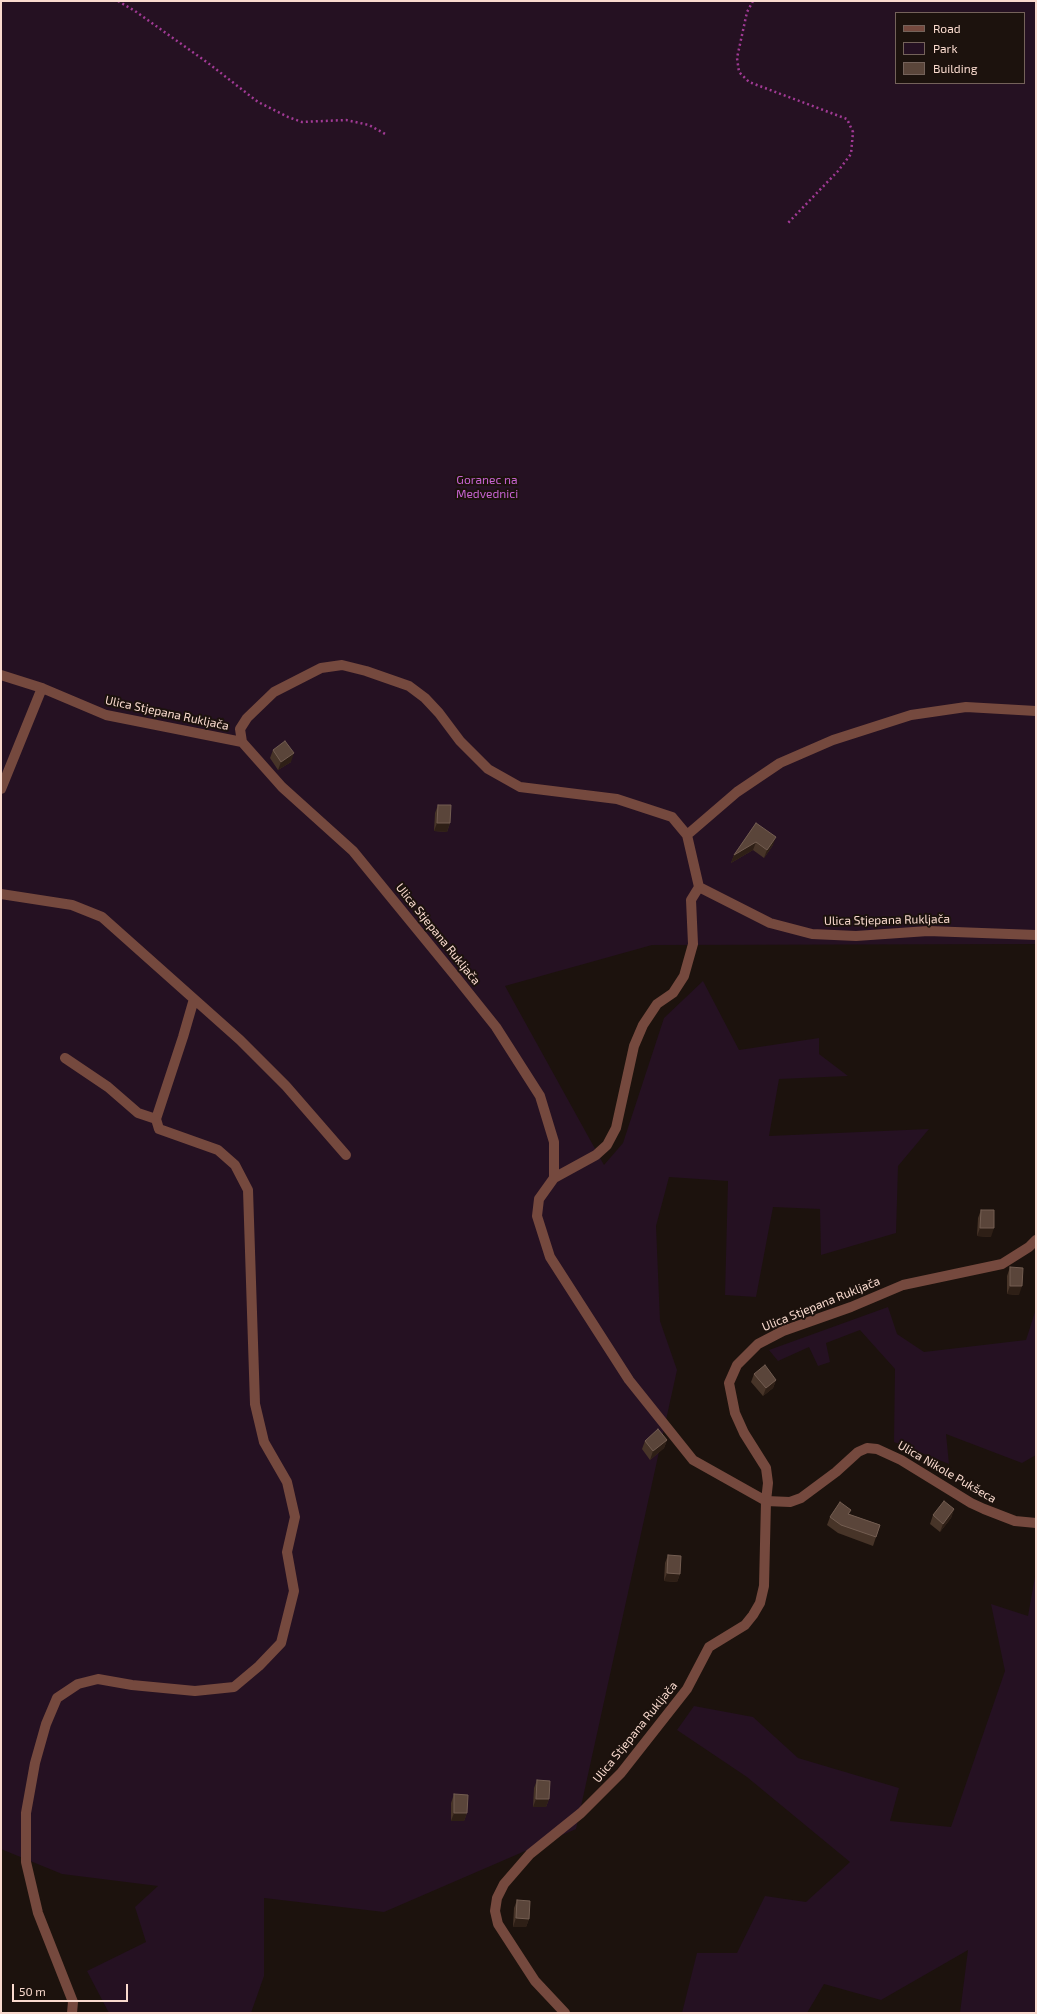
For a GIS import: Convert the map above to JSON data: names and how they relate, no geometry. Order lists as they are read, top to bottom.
{
  "streets": {
    "street": ["Ulica Stjepana Rukljača", "Ulica Nikole Pukšeca"]
  },
  "crossings": [
    ["Ulica Stjepana Rukljača", "Ulica Nikole Pukšeca"]
  ],
  "parks": ["Goranec na Medvednici"],
  "legend": ["Road", "Park", "Building"],
  "scale_bar": "50 m"
}
